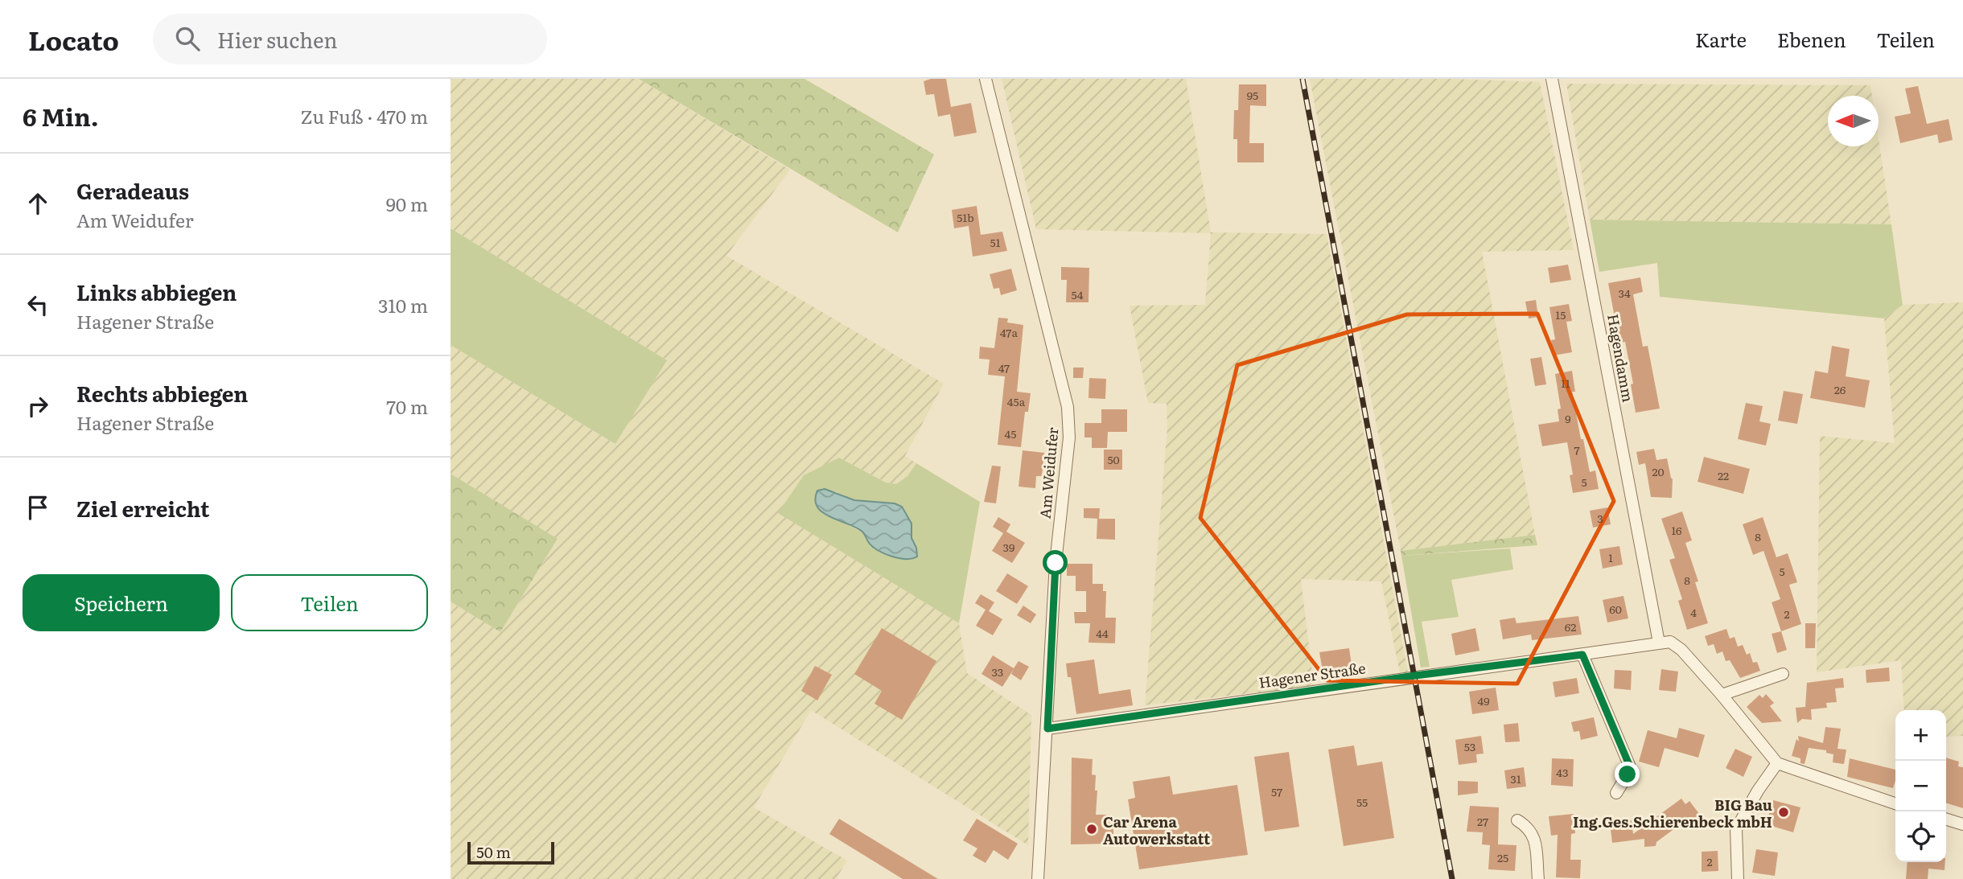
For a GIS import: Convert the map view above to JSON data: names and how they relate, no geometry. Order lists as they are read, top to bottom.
{
  "streets": {
    "street": ["Hagendamm", "Am Weidufer", "Hagener Straße"]
  },
  "crossings": [
    ["Hagendamm", "Hagener Straße"],
    ["Am Weidufer", "Hagener Straße"]
  ],
  "places": ["BIG Bau Ing.Ges.Schierenbeck mbH", "Car Arena Autowerkstatt"],
  "house_numbers": [
    "95",
    "51b",
    "51",
    "34",
    "54",
    "15",
    "47a",
    "47",
    "11",
    "26",
    "45a",
    "9",
    "45",
    "7",
    "50",
    "20",
    "22",
    "5",
    "3",
    "16",
    "8",
    "39",
    "1",
    "5",
    "8",
    "60",
    "4",
    "2",
    "62",
    "44",
    "33",
    "49",
    "53",
    "43",
    "31",
    "57",
    "55",
    "27",
    "25",
    "2"
  ],
  "scale_bar": "50 m",
  "north": "left",
  "page": {
    "header": "Locato",
    "search": "Hier suchen",
    "nav": ["Karte", "Ebenen", "Teilen"],
    "heading": ["6 Min.", "Zu Fuß · 470 m"],
    "list": [
      ["Geradeaus", "Am Weidufer", "90 m"],
      ["Links abbiegen", "Hagener Straße", "310 m"],
      ["Rechts abbiegen", "Hagener Straße", "70 m"],
      "Ziel erreicht"
    ],
    "buttons": ["Speichern", "Teilen"],
    "map_buttons": ["+", "−"],
    "scale": "50 m"
  }
}
